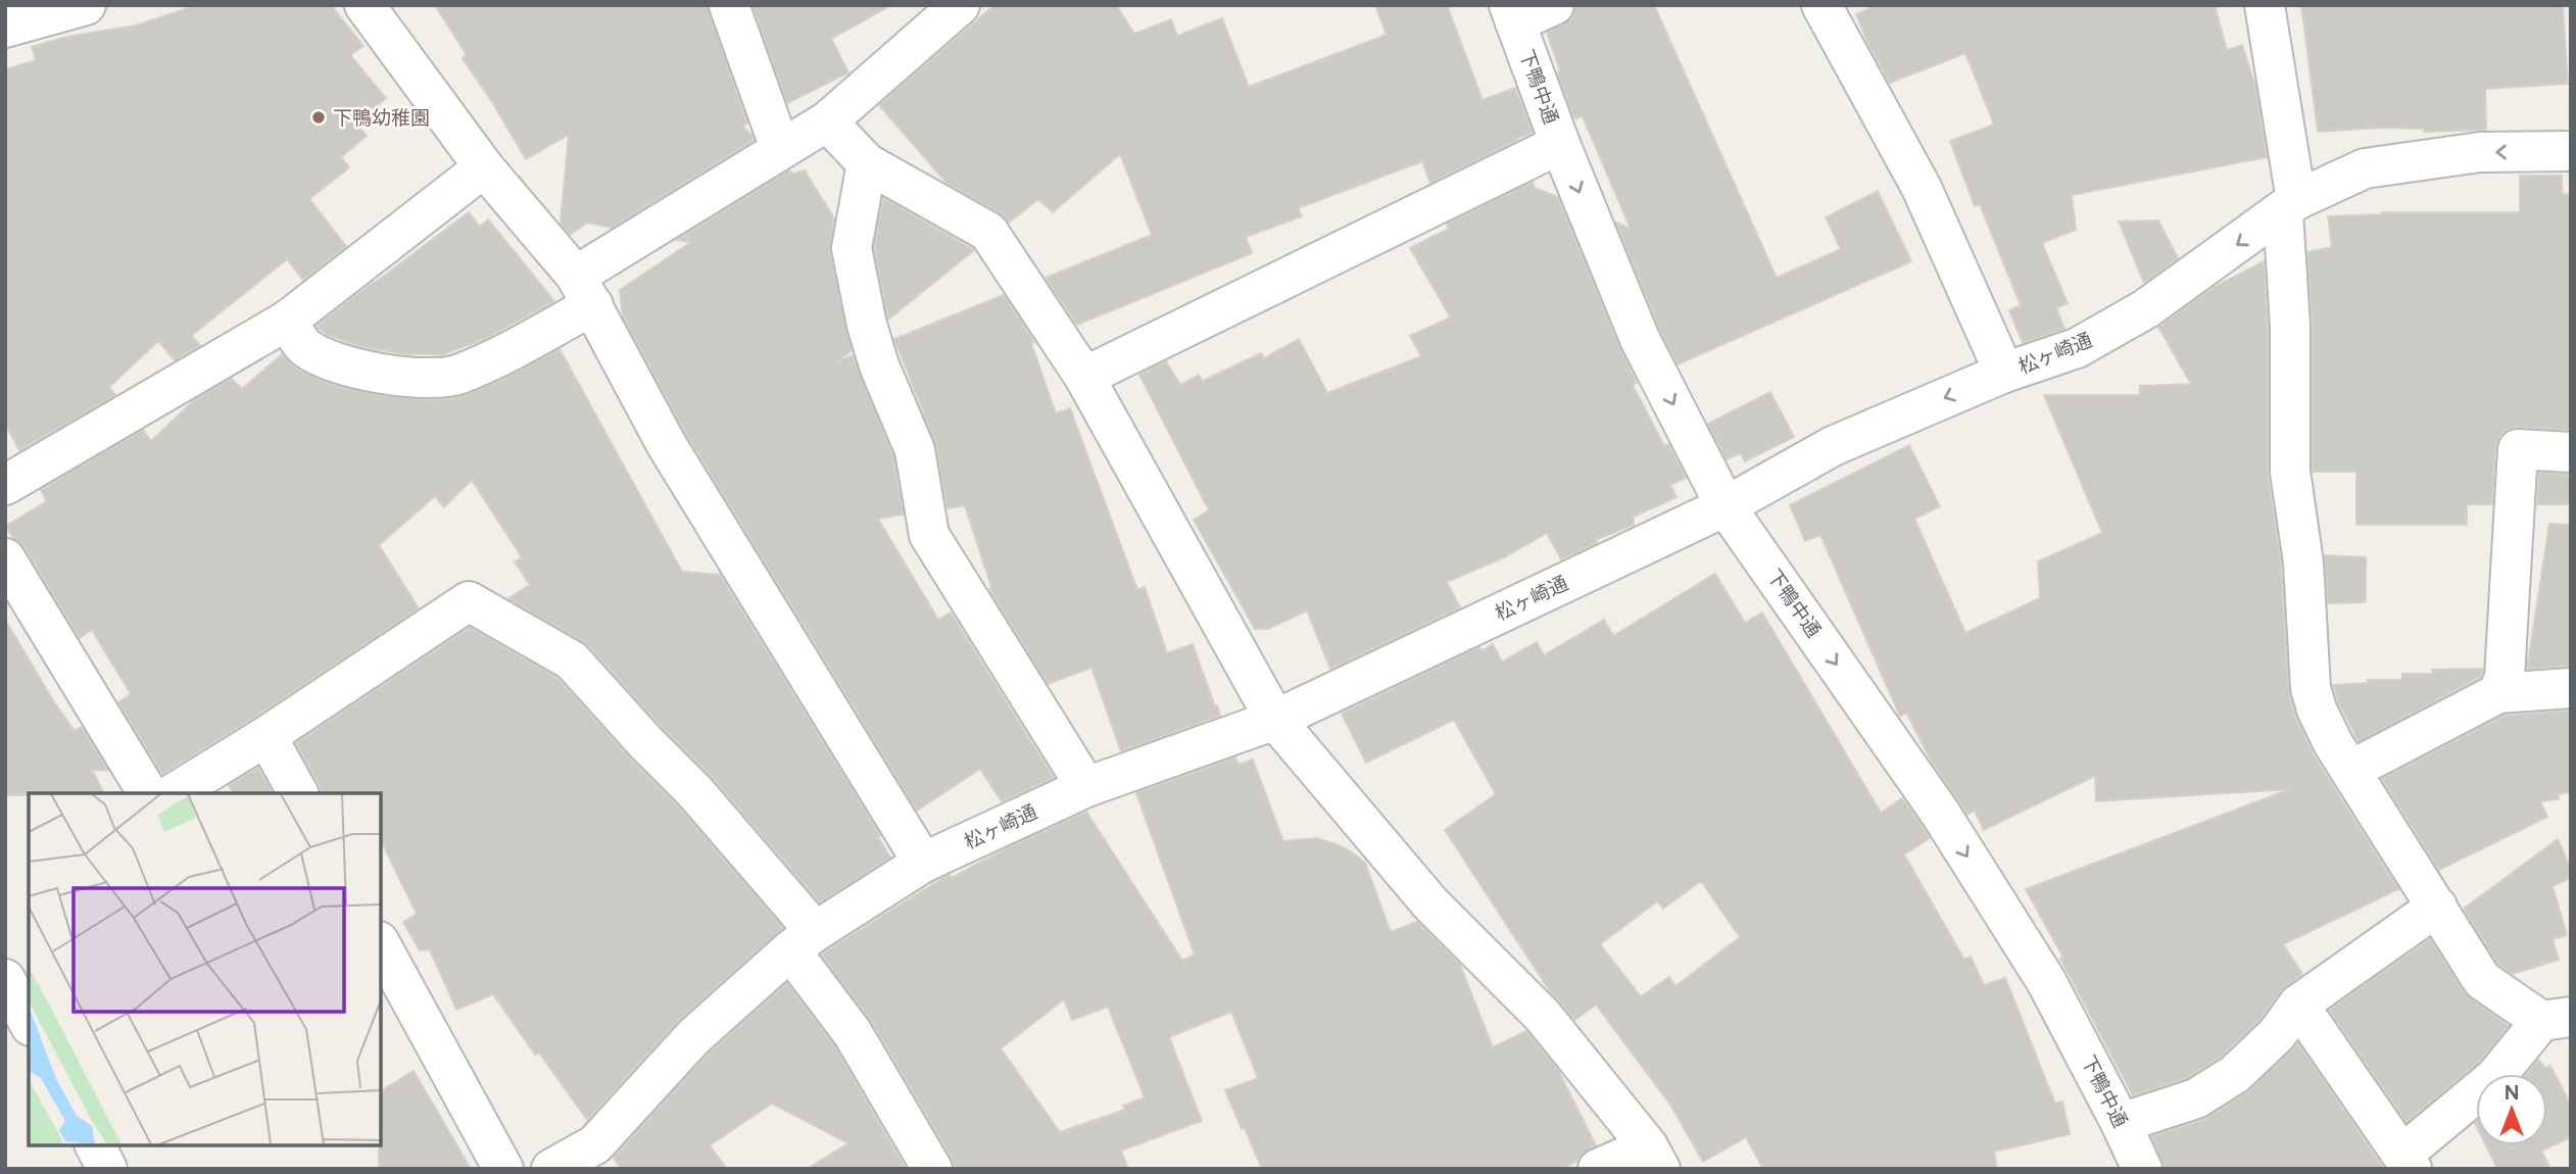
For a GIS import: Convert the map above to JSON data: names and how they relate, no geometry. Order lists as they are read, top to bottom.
{
  "streets": {
    "street": ["下鴨中通", "松ヶ崎通"]
  },
  "crossings": [
    ["下鴨中通", "松ヶ崎通"]
  ],
  "one_way": ["松ヶ崎通"],
  "places": ["下鴨幼稚園"],
  "north": "top"
}
